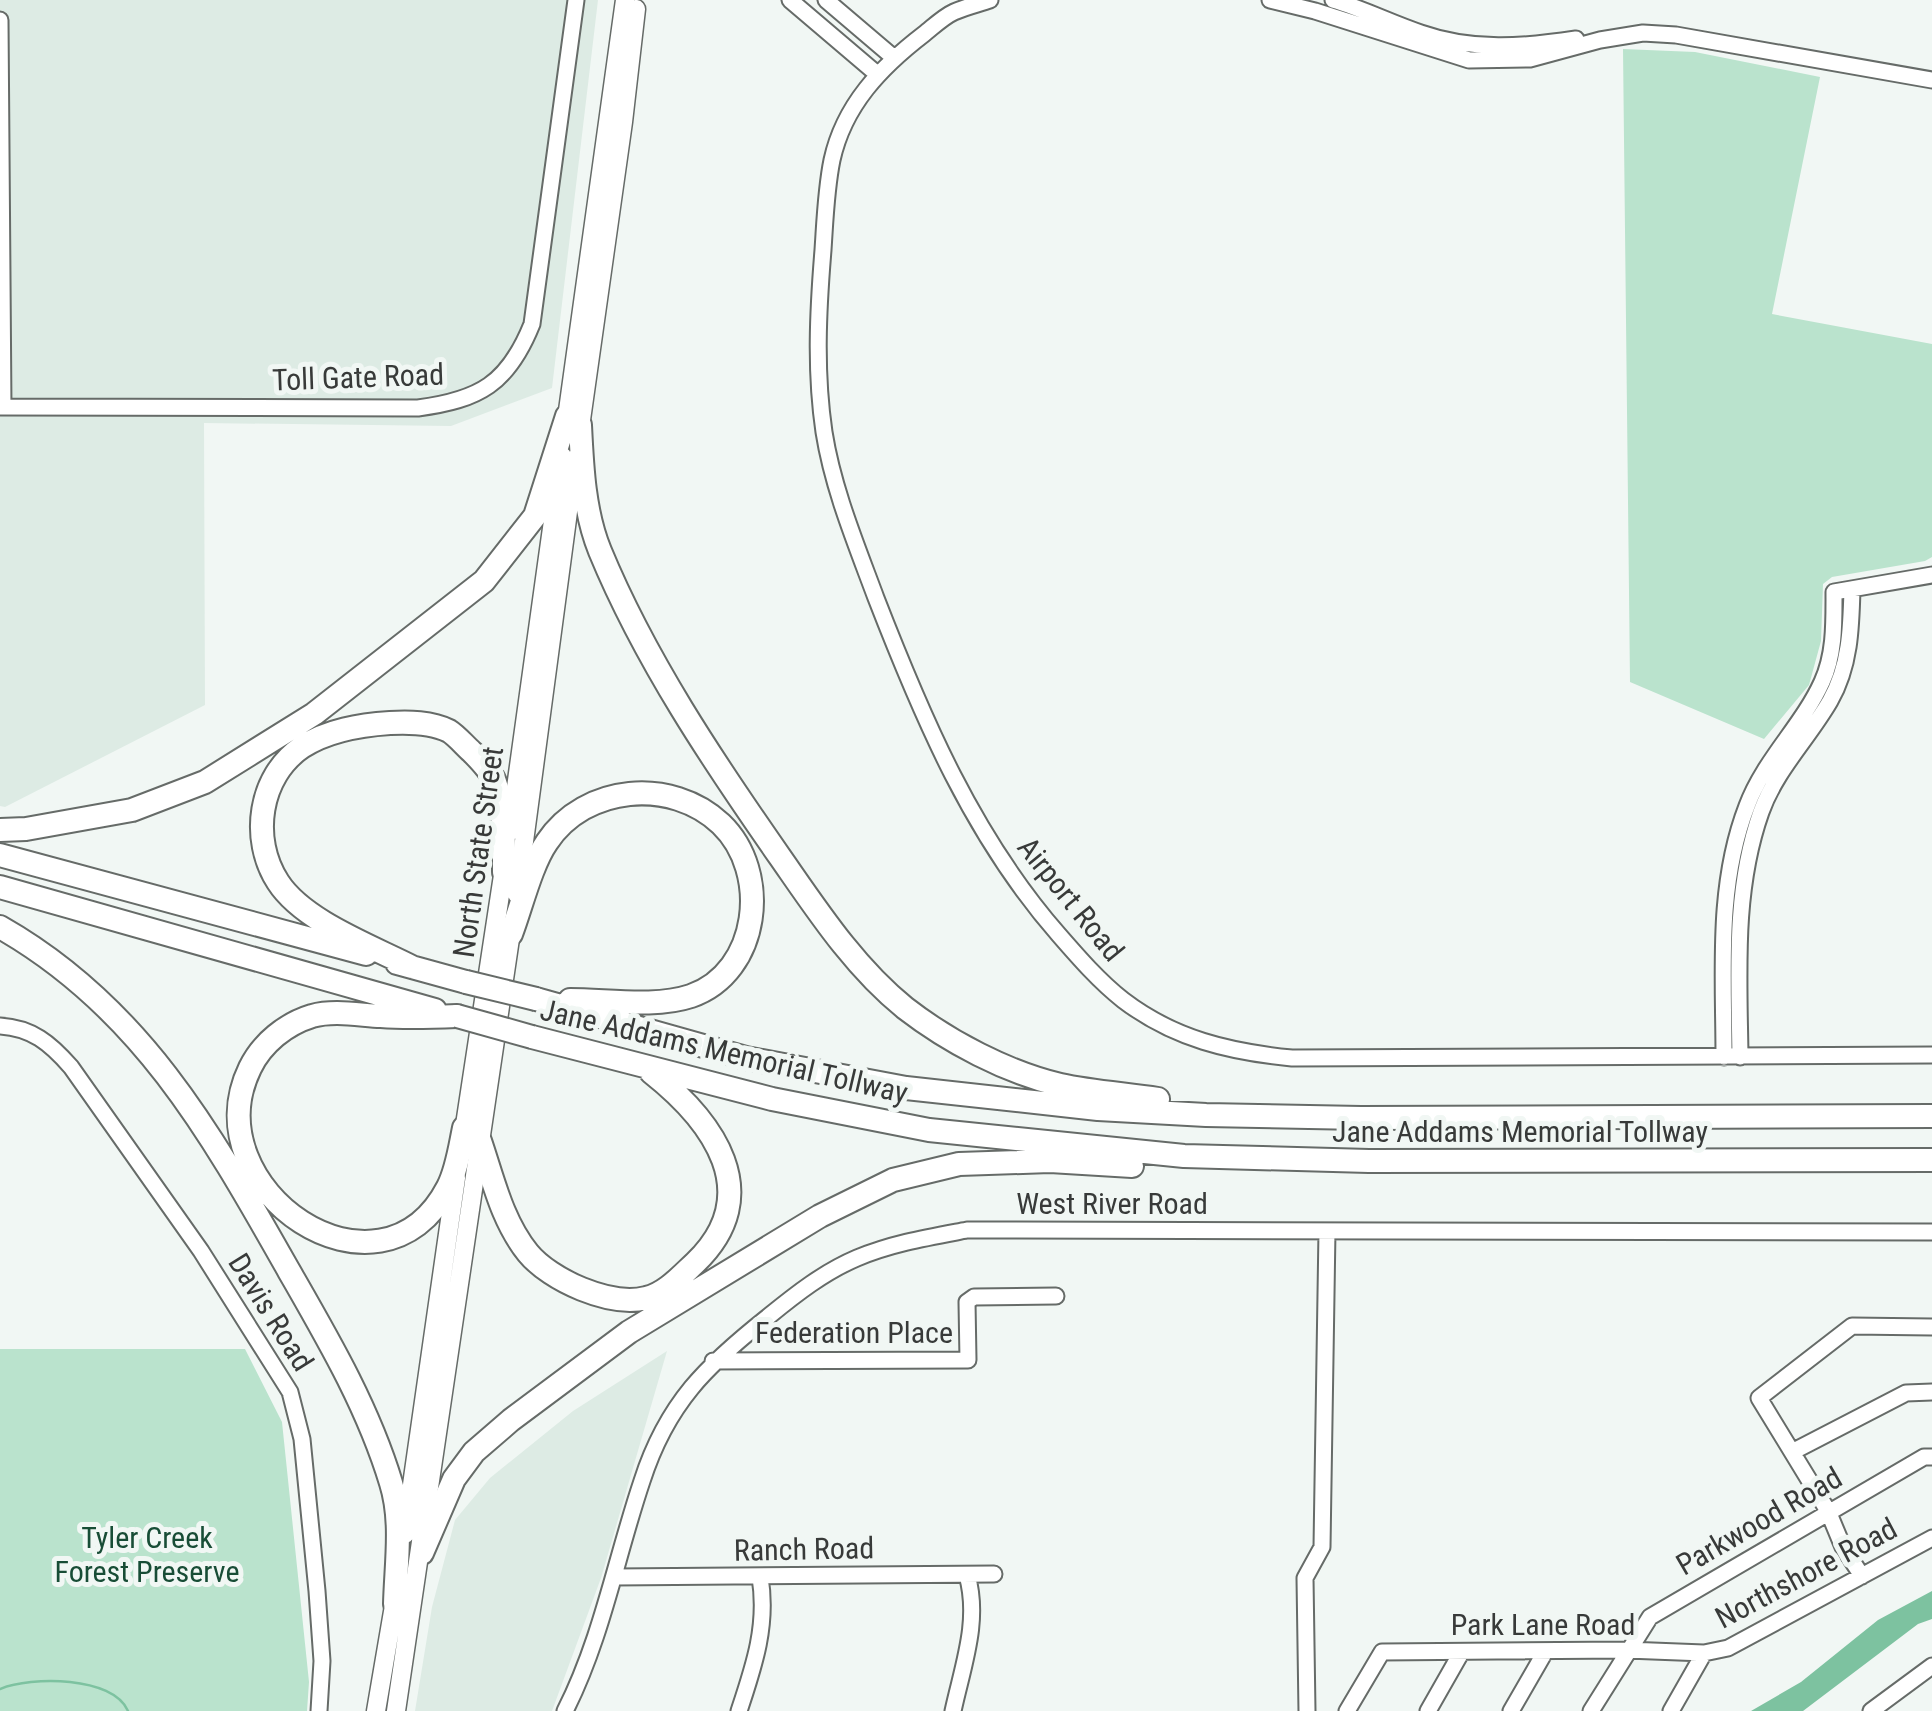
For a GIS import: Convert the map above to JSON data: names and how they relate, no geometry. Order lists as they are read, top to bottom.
{
  "streets": {
    "highway": ["Jane Addams Memorial Tollway"],
    "main road": ["North State Street"],
    "street": [
      "Toll Gate Road",
      "Airport Road",
      "West River Road",
      "Davis Road",
      "Federation Place",
      "Parkwood Road",
      "Ranch Road",
      "Northshore Road",
      "Park Lane Road"
    ]
  },
  "crossings": [
    ["West River Road", "Federation Place"],
    ["West River Road", "Ranch Road"],
    ["Parkwood Road", "Park Lane Road"],
    ["Northshore Road", "Park Lane Road"]
  ],
  "parks": ["Tyler Creek Forest Preserve"]
}
